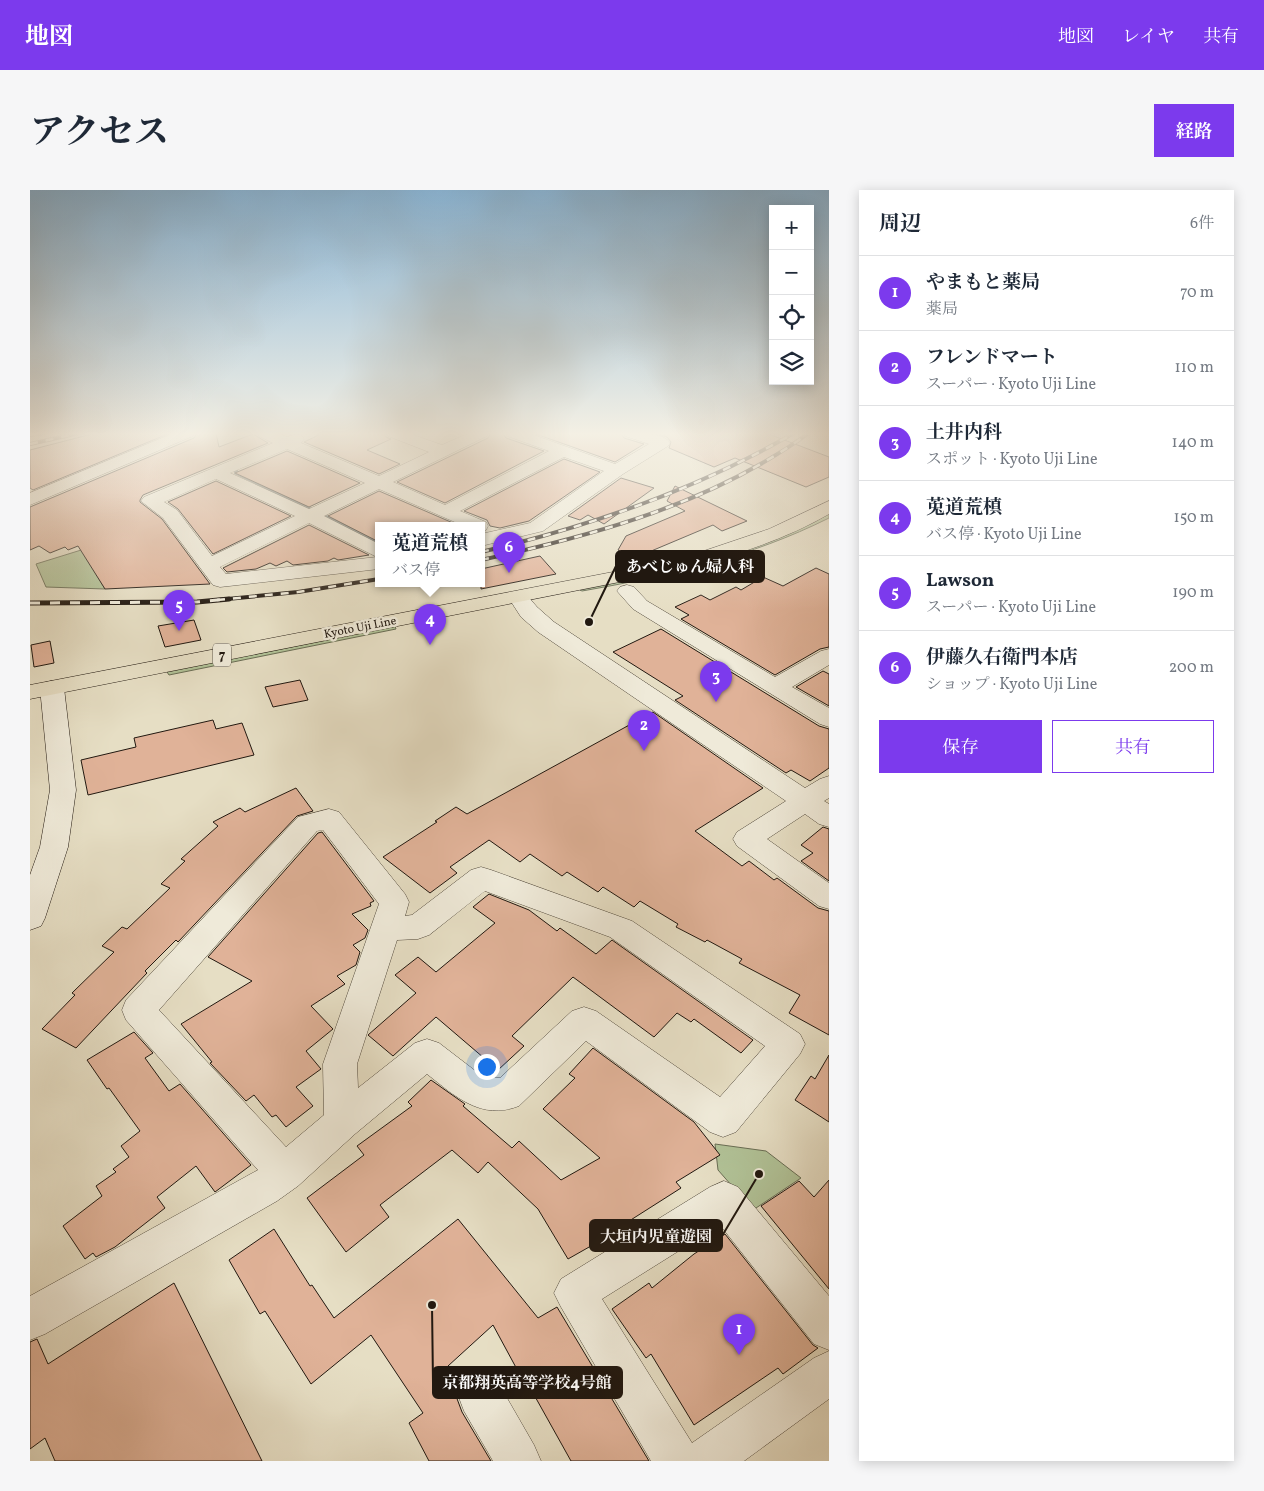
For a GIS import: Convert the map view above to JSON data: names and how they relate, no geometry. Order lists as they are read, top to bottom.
{
  "streets": {
    "main road": ["Kyoto Uji Line", "7"]
  },
  "places": ["あべじゅん婦人科", "大垣内児童遊園", "京都翔英高等学校4号館"],
  "page": {
    "header": "地図",
    "nav": ["地図", "レイヤ", "共有"],
    "title": "アクセス",
    "buttons": [
      "経路",
      ["保存", "共有"]
    ],
    "heading": ["周辺", "6件"],
    "map_buttons": ["+", "−"],
    "list": [
      {
        "mark": "1",
        "name": "やまもと薬局",
        "note": "薬局",
        "value": "70 m"
      },
      {
        "mark": "2",
        "name": "フレンドマート",
        "note": "スーパー · Kyoto Uji Line",
        "value": "110 m"
      },
      {
        "mark": "3",
        "name": "土井内科",
        "note": "スポット · Kyoto Uji Line",
        "value": "140 m"
      },
      {
        "mark": "4",
        "name": "莵道荒槙",
        "note": "バス停 · Kyoto Uji Line",
        "value": "150 m"
      },
      {
        "mark": "5",
        "name": "Lawson",
        "note": "スーパー · Kyoto Uji Line",
        "value": "190 m"
      },
      {
        "mark": "6",
        "name": "伊藤久右衛門本店",
        "note": "ショップ · Kyoto Uji Line",
        "value": "200 m"
      }
    ],
    "popup": ["莵道荒槙", "バス停"],
    "pins": [
      "6",
      "5",
      "4",
      "3",
      "2",
      "1"
    ]
  }
}
